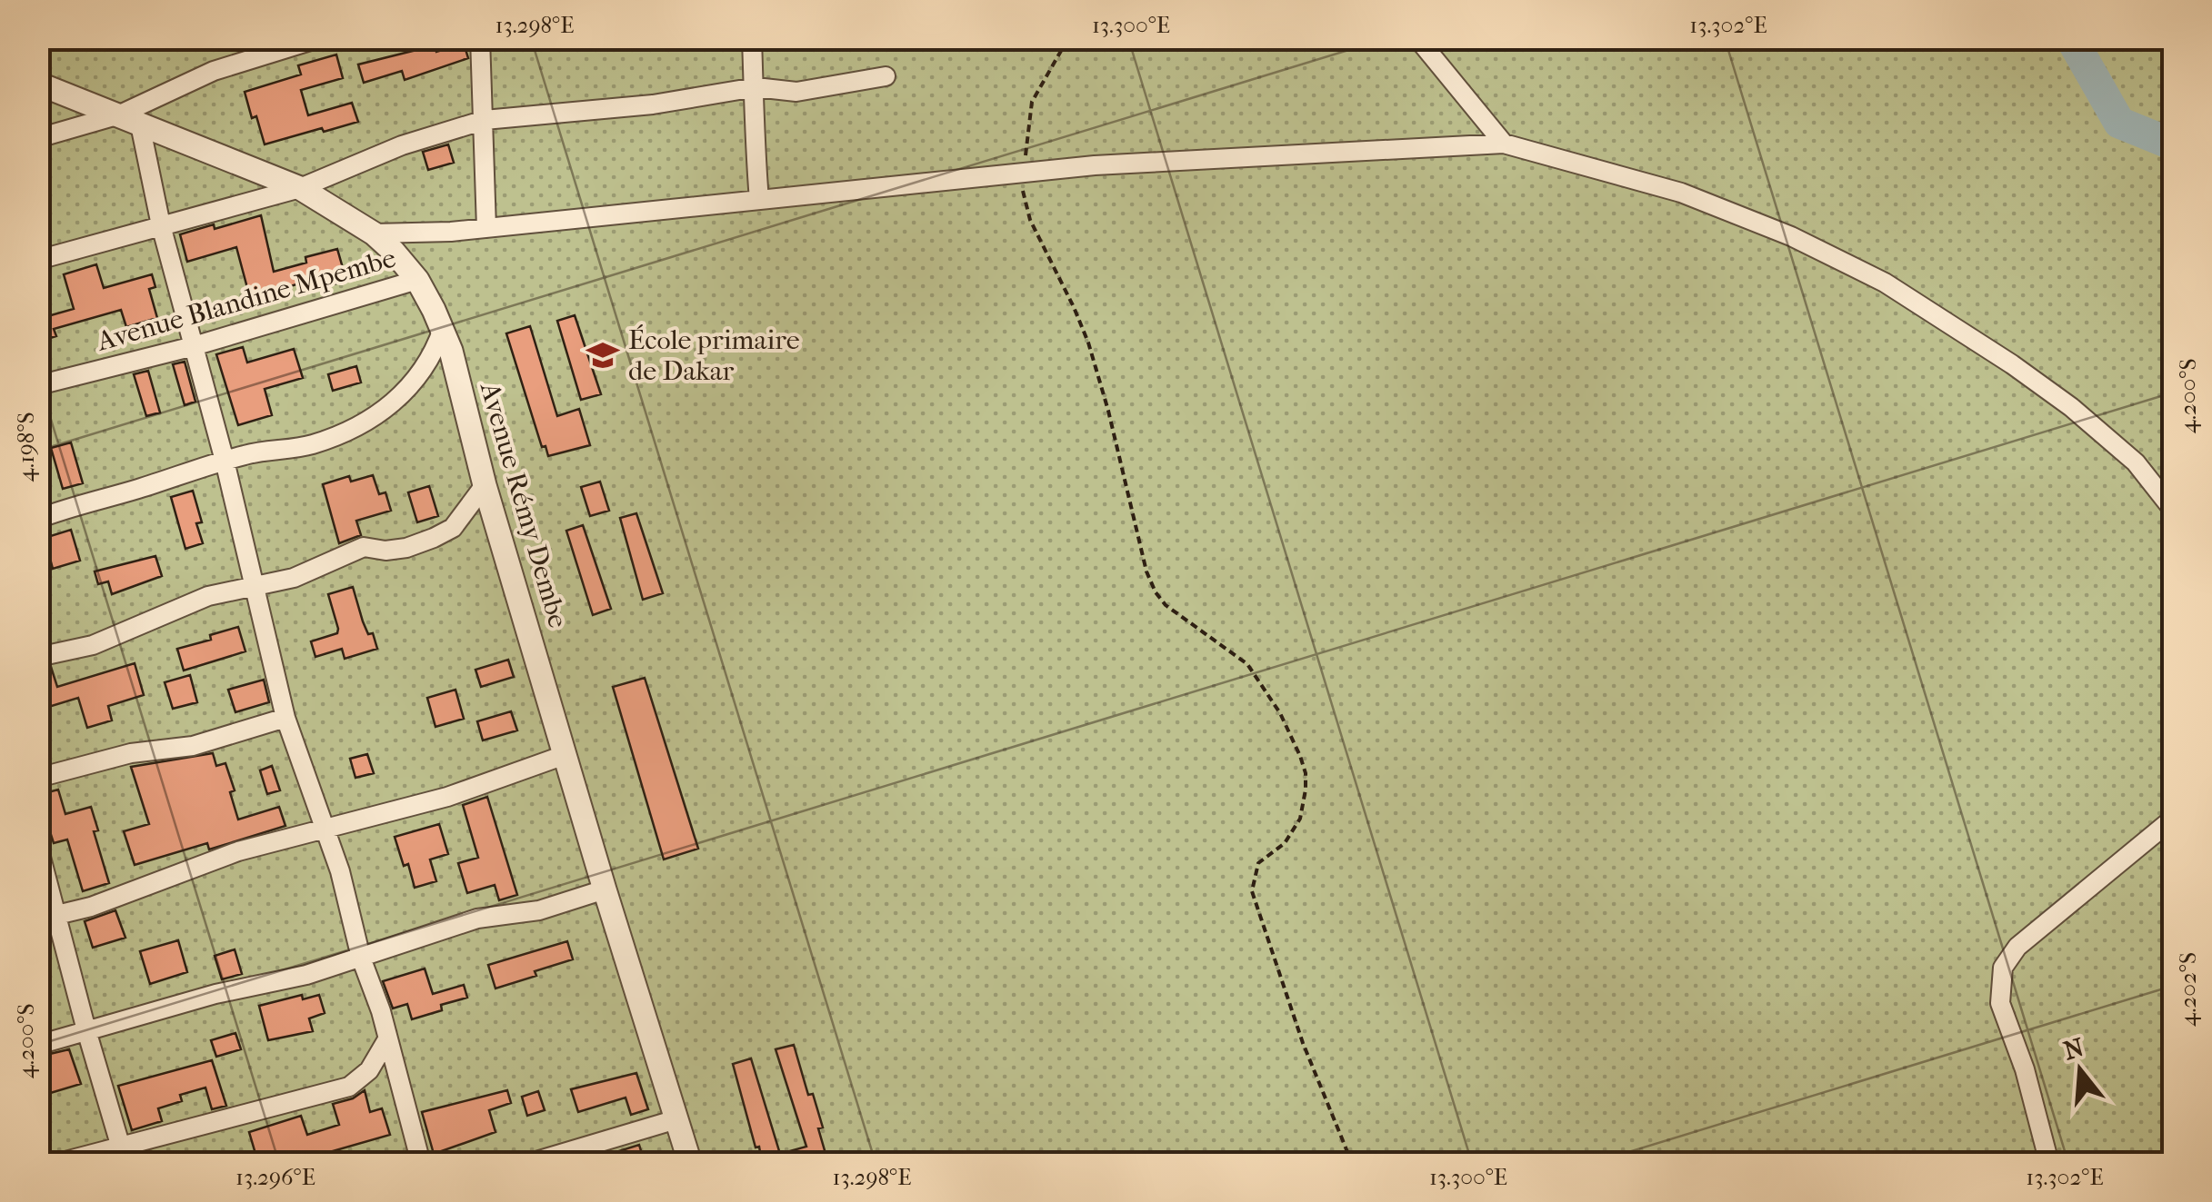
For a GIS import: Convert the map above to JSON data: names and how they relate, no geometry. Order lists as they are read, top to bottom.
{
  "streets": {
    "street": ["Avenue Blandine Mpembe", "Avenue Rémy Dembe"]
  },
  "crossings": [
    ["Avenue Blandine Mpembe", "Avenue Rémy Dembe"]
  ],
  "places": {
    "school or university": ["École primaire de Dakar"]
  },
  "north": "top",
  "coordinates": [
    "13.298°E",
    "13.300°E",
    "13.302°E",
    "4.200°S",
    "4.198°S",
    "4.202°S",
    "13.296°E"
  ]
}
